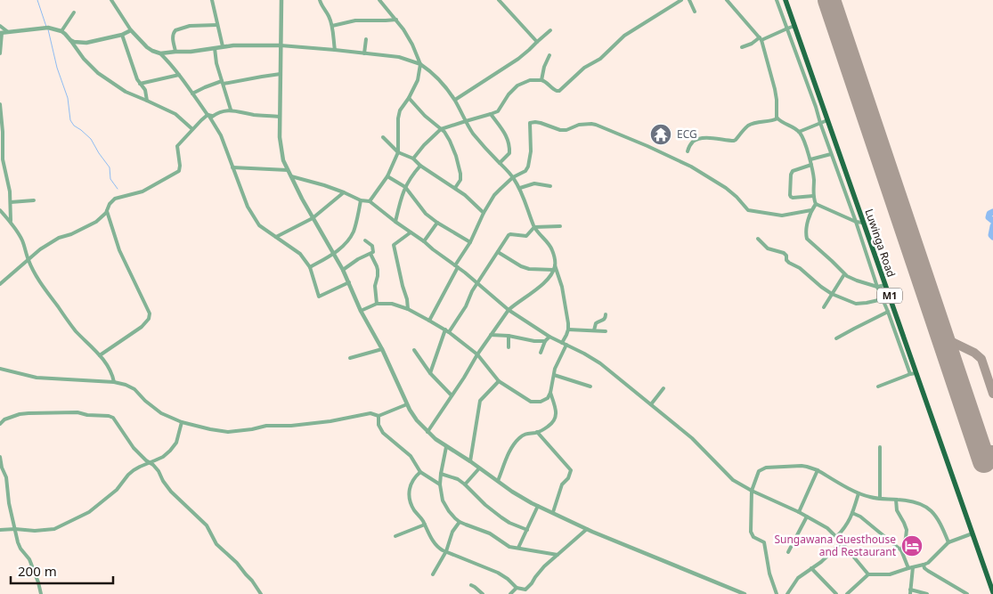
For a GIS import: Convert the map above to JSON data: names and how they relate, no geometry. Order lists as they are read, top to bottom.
{
  "streets": {
    "highway": ["Luwinga Road", "M1"]
  },
  "places": {
    "temple": ["ECG"],
    "hotel": ["Sungawana Guesthouse and Restaurant"]
  },
  "scale_bar": "200 m"
}
